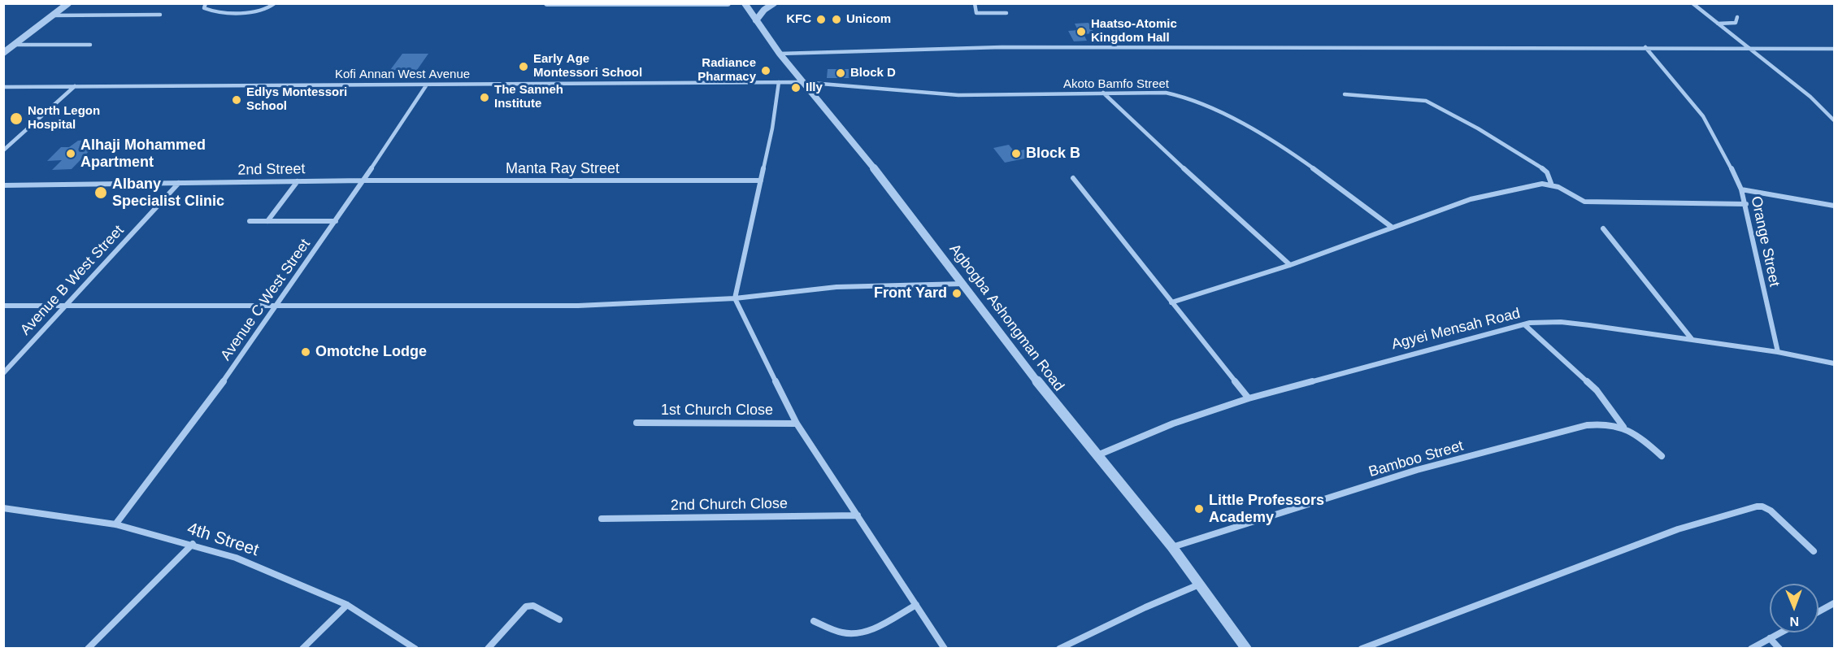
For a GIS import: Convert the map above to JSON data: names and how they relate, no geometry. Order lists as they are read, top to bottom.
{
  "streets": {
    "street": [
      "Kofi Annan West Avenue",
      "Akoto Bamfo Street",
      "Manta Ray Street",
      "2nd Street",
      "Orange Street",
      "Avenue B West Street",
      "Avenue C West Street",
      "Agbogba Ashongman Road",
      "Agyei Mensah Road",
      "1st Church Close",
      "Bamboo Street",
      "2nd Church Close",
      "4th Street"
    ]
  },
  "crossings": [
    ["Kofi Annan West Avenue", "Akoto Bamfo Street"],
    ["Kofi Annan West Avenue", "Avenue C West Street"],
    ["Kofi Annan West Avenue", "Agbogba Ashongman Road"],
    ["Akoto Bamfo Street", "Agbogba Ashongman Road"],
    ["Manta Ray Street", "2nd Street"],
    ["Manta Ray Street", "Avenue C West Street"],
    ["2nd Street", "Avenue B West Street"],
    ["2nd Street", "Avenue C West Street"],
    ["Orange Street", "Agyei Mensah Road"],
    ["Avenue C West Street", "4th Street"],
    ["Agbogba Ashongman Road", "Agyei Mensah Road"],
    ["Agbogba Ashongman Road", "Bamboo Street"]
  ],
  "places": [
    "KFC",
    "Unicom",
    "Haatso-Atomic Kingdom Hall",
    "Early Age Montessori School",
    "Radiance Pharmacy",
    "Block D",
    "Illy",
    "The Sanneh Institute",
    "Edlys Montessori School",
    "North Legon Hospital",
    "Alhaji Mohammed Apartment",
    "Block B",
    "Albany Specialist Clinic",
    "Front Yard",
    "Omotche Lodge",
    "Little Professors Academy"
  ],
  "north": "bottom"
}
